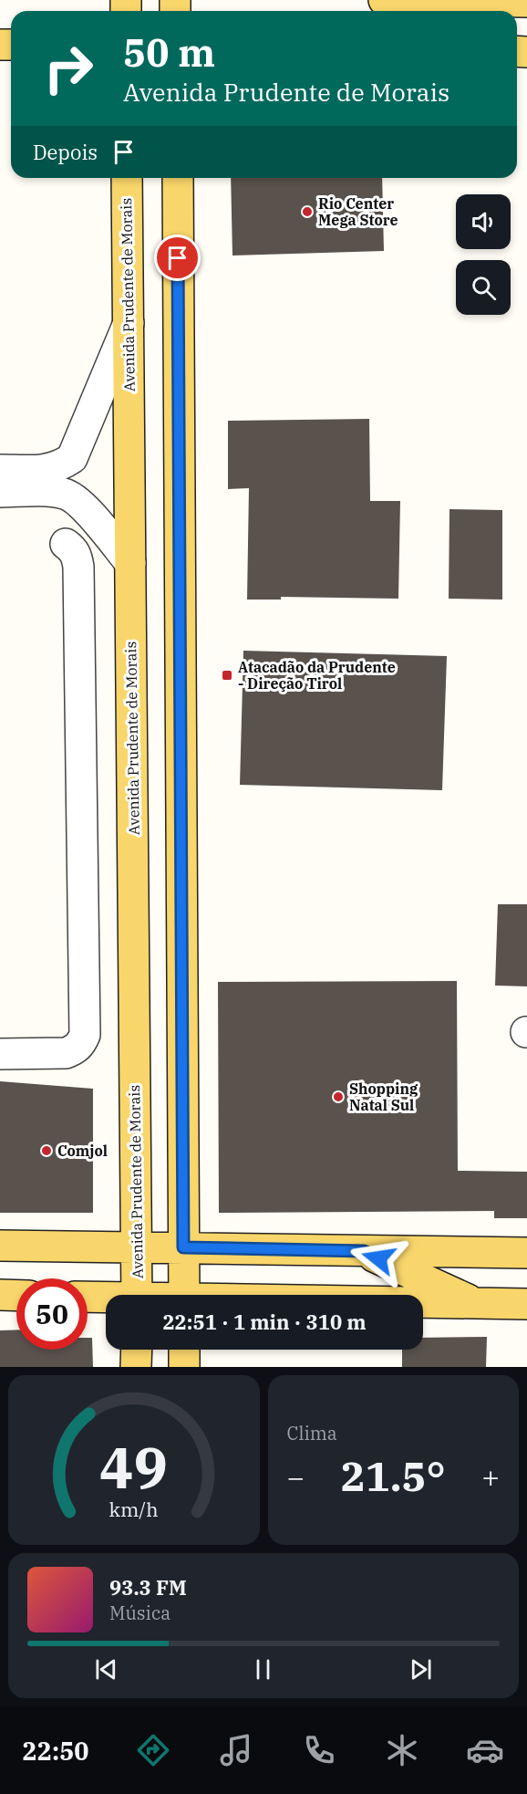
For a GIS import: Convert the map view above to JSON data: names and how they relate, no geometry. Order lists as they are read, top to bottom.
{
  "streets": {
    "main road": ["Avenida Prudente de Morais"]
  },
  "places": {
    "other": ["Rio Center Mega Store", "Shopping Natal Sul", "Comjol"],
    "transit": ["Atacadão da Prudente - Direção Tirol"]
  },
  "page": {
    "turn": ["50 m", "Avenida Prudente de Morais"],
    "then": "Depois",
    "limit": "50",
    "trip": "22:51 · 1 min · 310 m",
    "tile": "Clima",
    "heat": ["−", "21.5°", "+"],
    "song": ["93.3 FM", "Música"],
    "tabs": "22:50",
    "gauge": ["49", "km/h"]
  }
}
